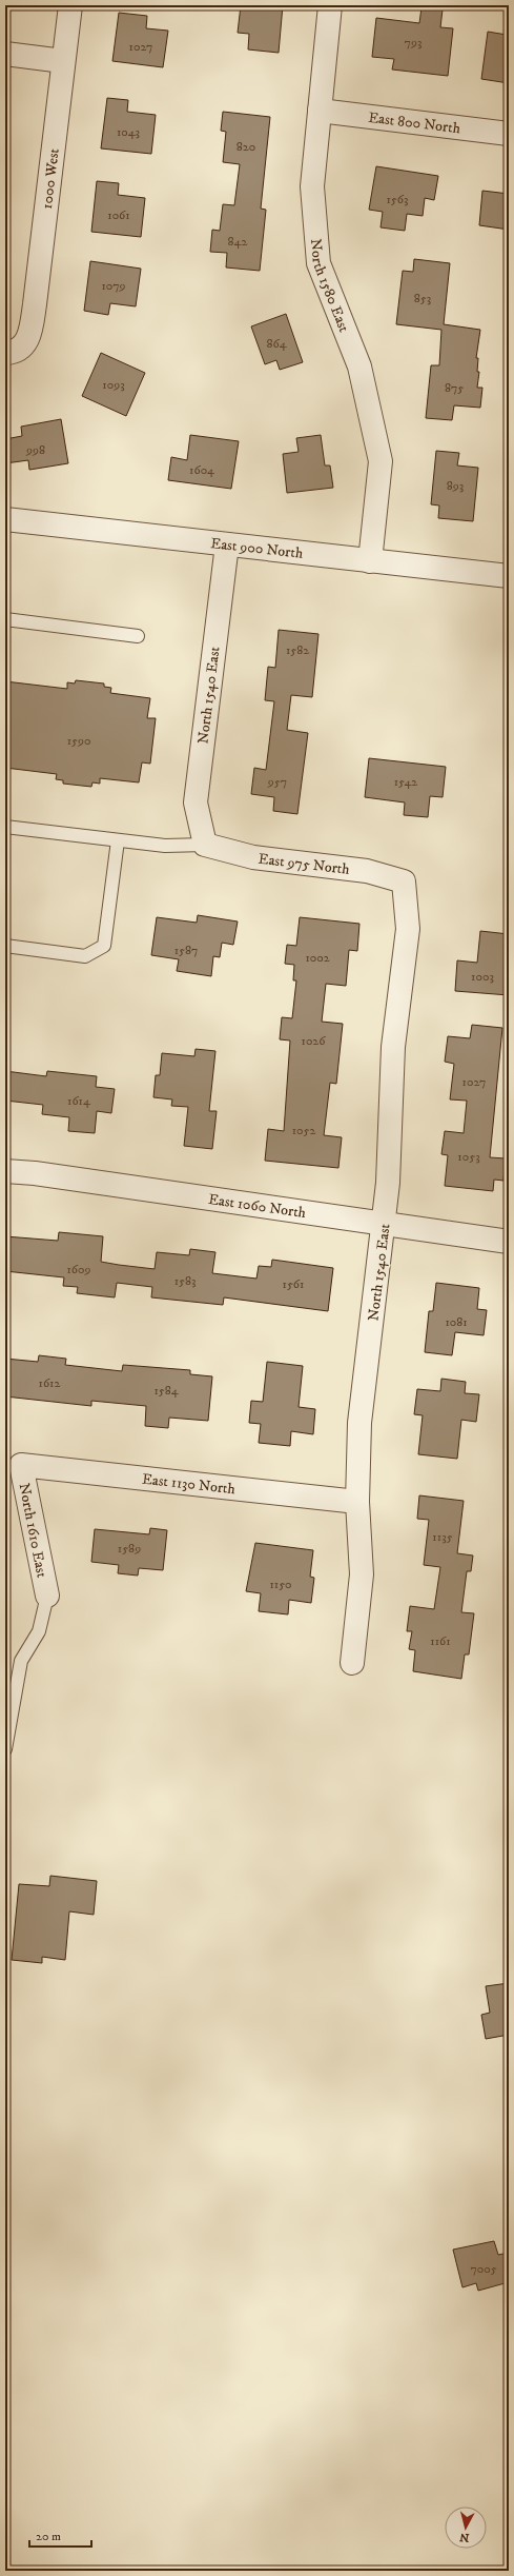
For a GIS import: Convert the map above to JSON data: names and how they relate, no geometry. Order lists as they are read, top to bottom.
{
  "streets": {
    "street": [
      "East 800 North",
      "1000 West",
      "North 1580 East",
      "East 900 North",
      "North 1540 East",
      "East 975 North",
      "East 1060 North",
      "East 1130 North",
      "North 1610 East"
    ]
  },
  "crossings": [
    ["East 800 North", "North 1580 East"],
    ["North 1580 East", "East 900 North"],
    ["East 900 North", "North 1540 East"],
    ["North 1540 East", "East 975 North"],
    ["North 1540 East", "East 1060 North"],
    ["North 1540 East", "East 1130 North"],
    ["East 1130 North", "North 1610 East"]
  ],
  "house_numbers": [
    "793",
    "1027",
    "1043",
    "820",
    "1563",
    "1061",
    "842",
    "1079",
    "853",
    "864",
    "1093",
    "875",
    "998",
    "1604",
    "893",
    "1582",
    "1590",
    "957",
    "1542",
    "1587",
    "1002",
    "1003",
    "1026",
    "1027",
    "1614",
    "1052",
    "1053",
    "1609",
    "1583",
    "1561",
    "1081",
    "1612",
    "1584",
    "1135",
    "1589",
    "1150",
    "1161",
    "7005"
  ],
  "scale_bar": "20 m",
  "north": "bottom"
}
